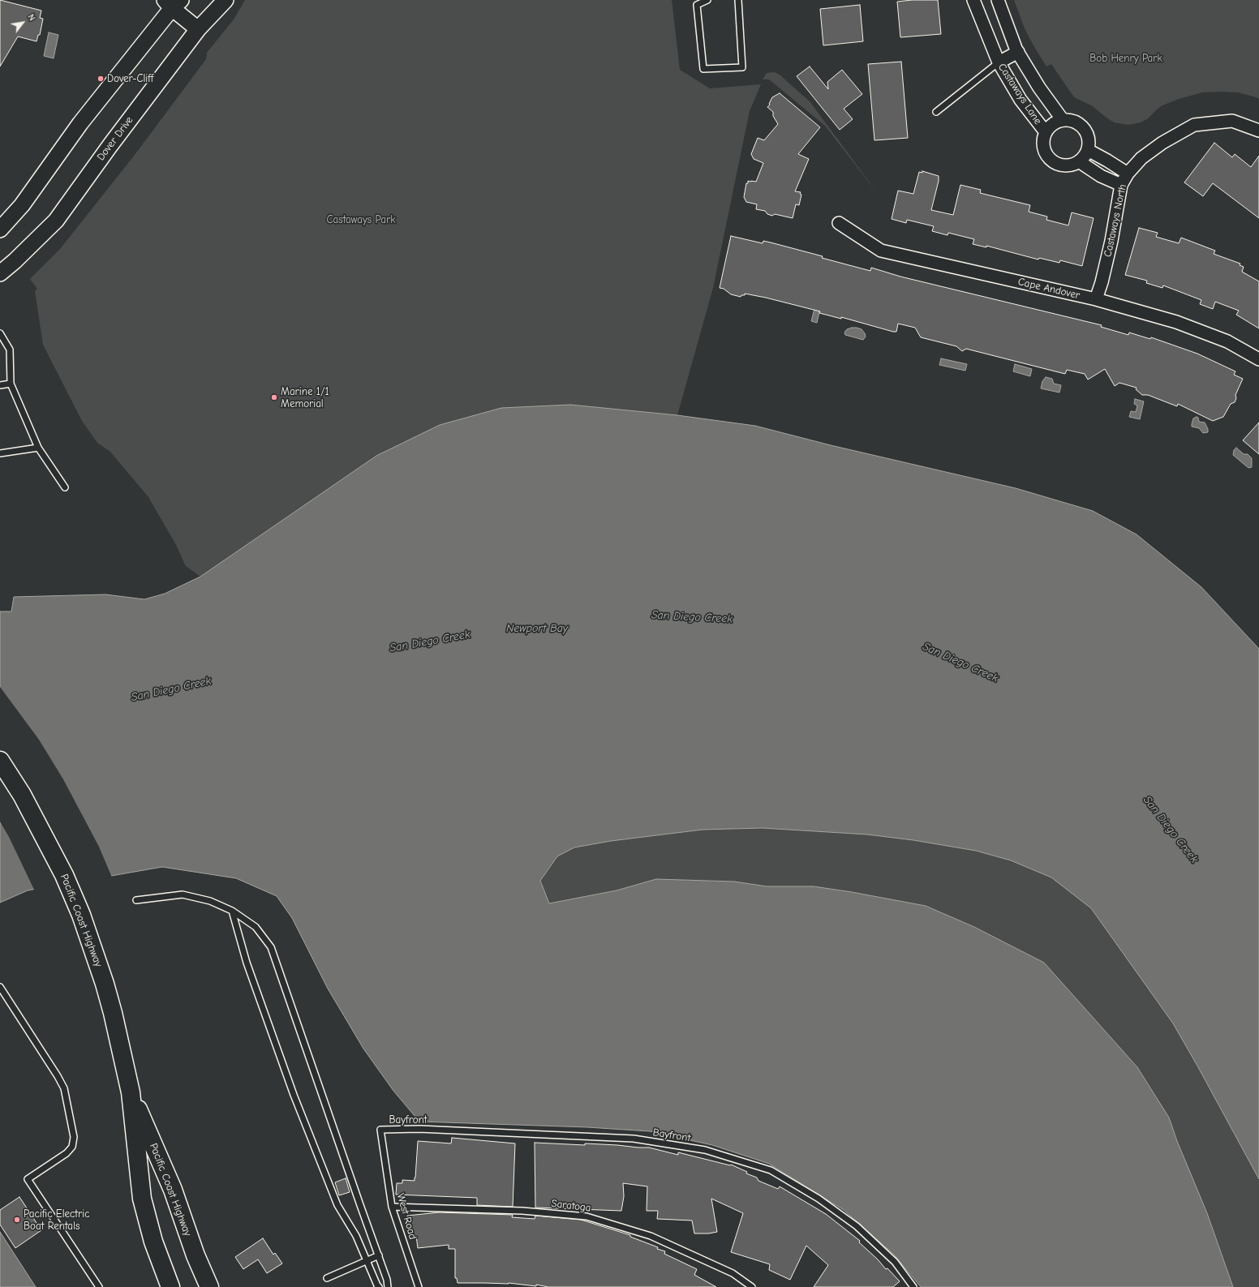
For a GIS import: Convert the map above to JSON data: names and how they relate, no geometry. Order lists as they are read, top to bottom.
{
  "streets": {
    "highway": ["Pacific Coast Highway"],
    "street": [
      "Castaways Lane",
      "Dover Drive",
      "Castaways North",
      "Cape Andover"
    ],
    "lane": ["Bayfront", "Saratoga", "West Road"]
  },
  "crossings": [
    ["Castaways North", "Cape Andover"],
    ["Bayfront", "West Road"],
    ["Saratoga", "West Road"]
  ],
  "water": ["San Diego Creek", "Newport Bay"],
  "parks": ["Bob Henry Park", "Castaways Park"],
  "places": ["Dover-Cliff", "Marine 1/1 Memorial", "Pacific Electric Boat Rentals"],
  "north": "top right"
}
